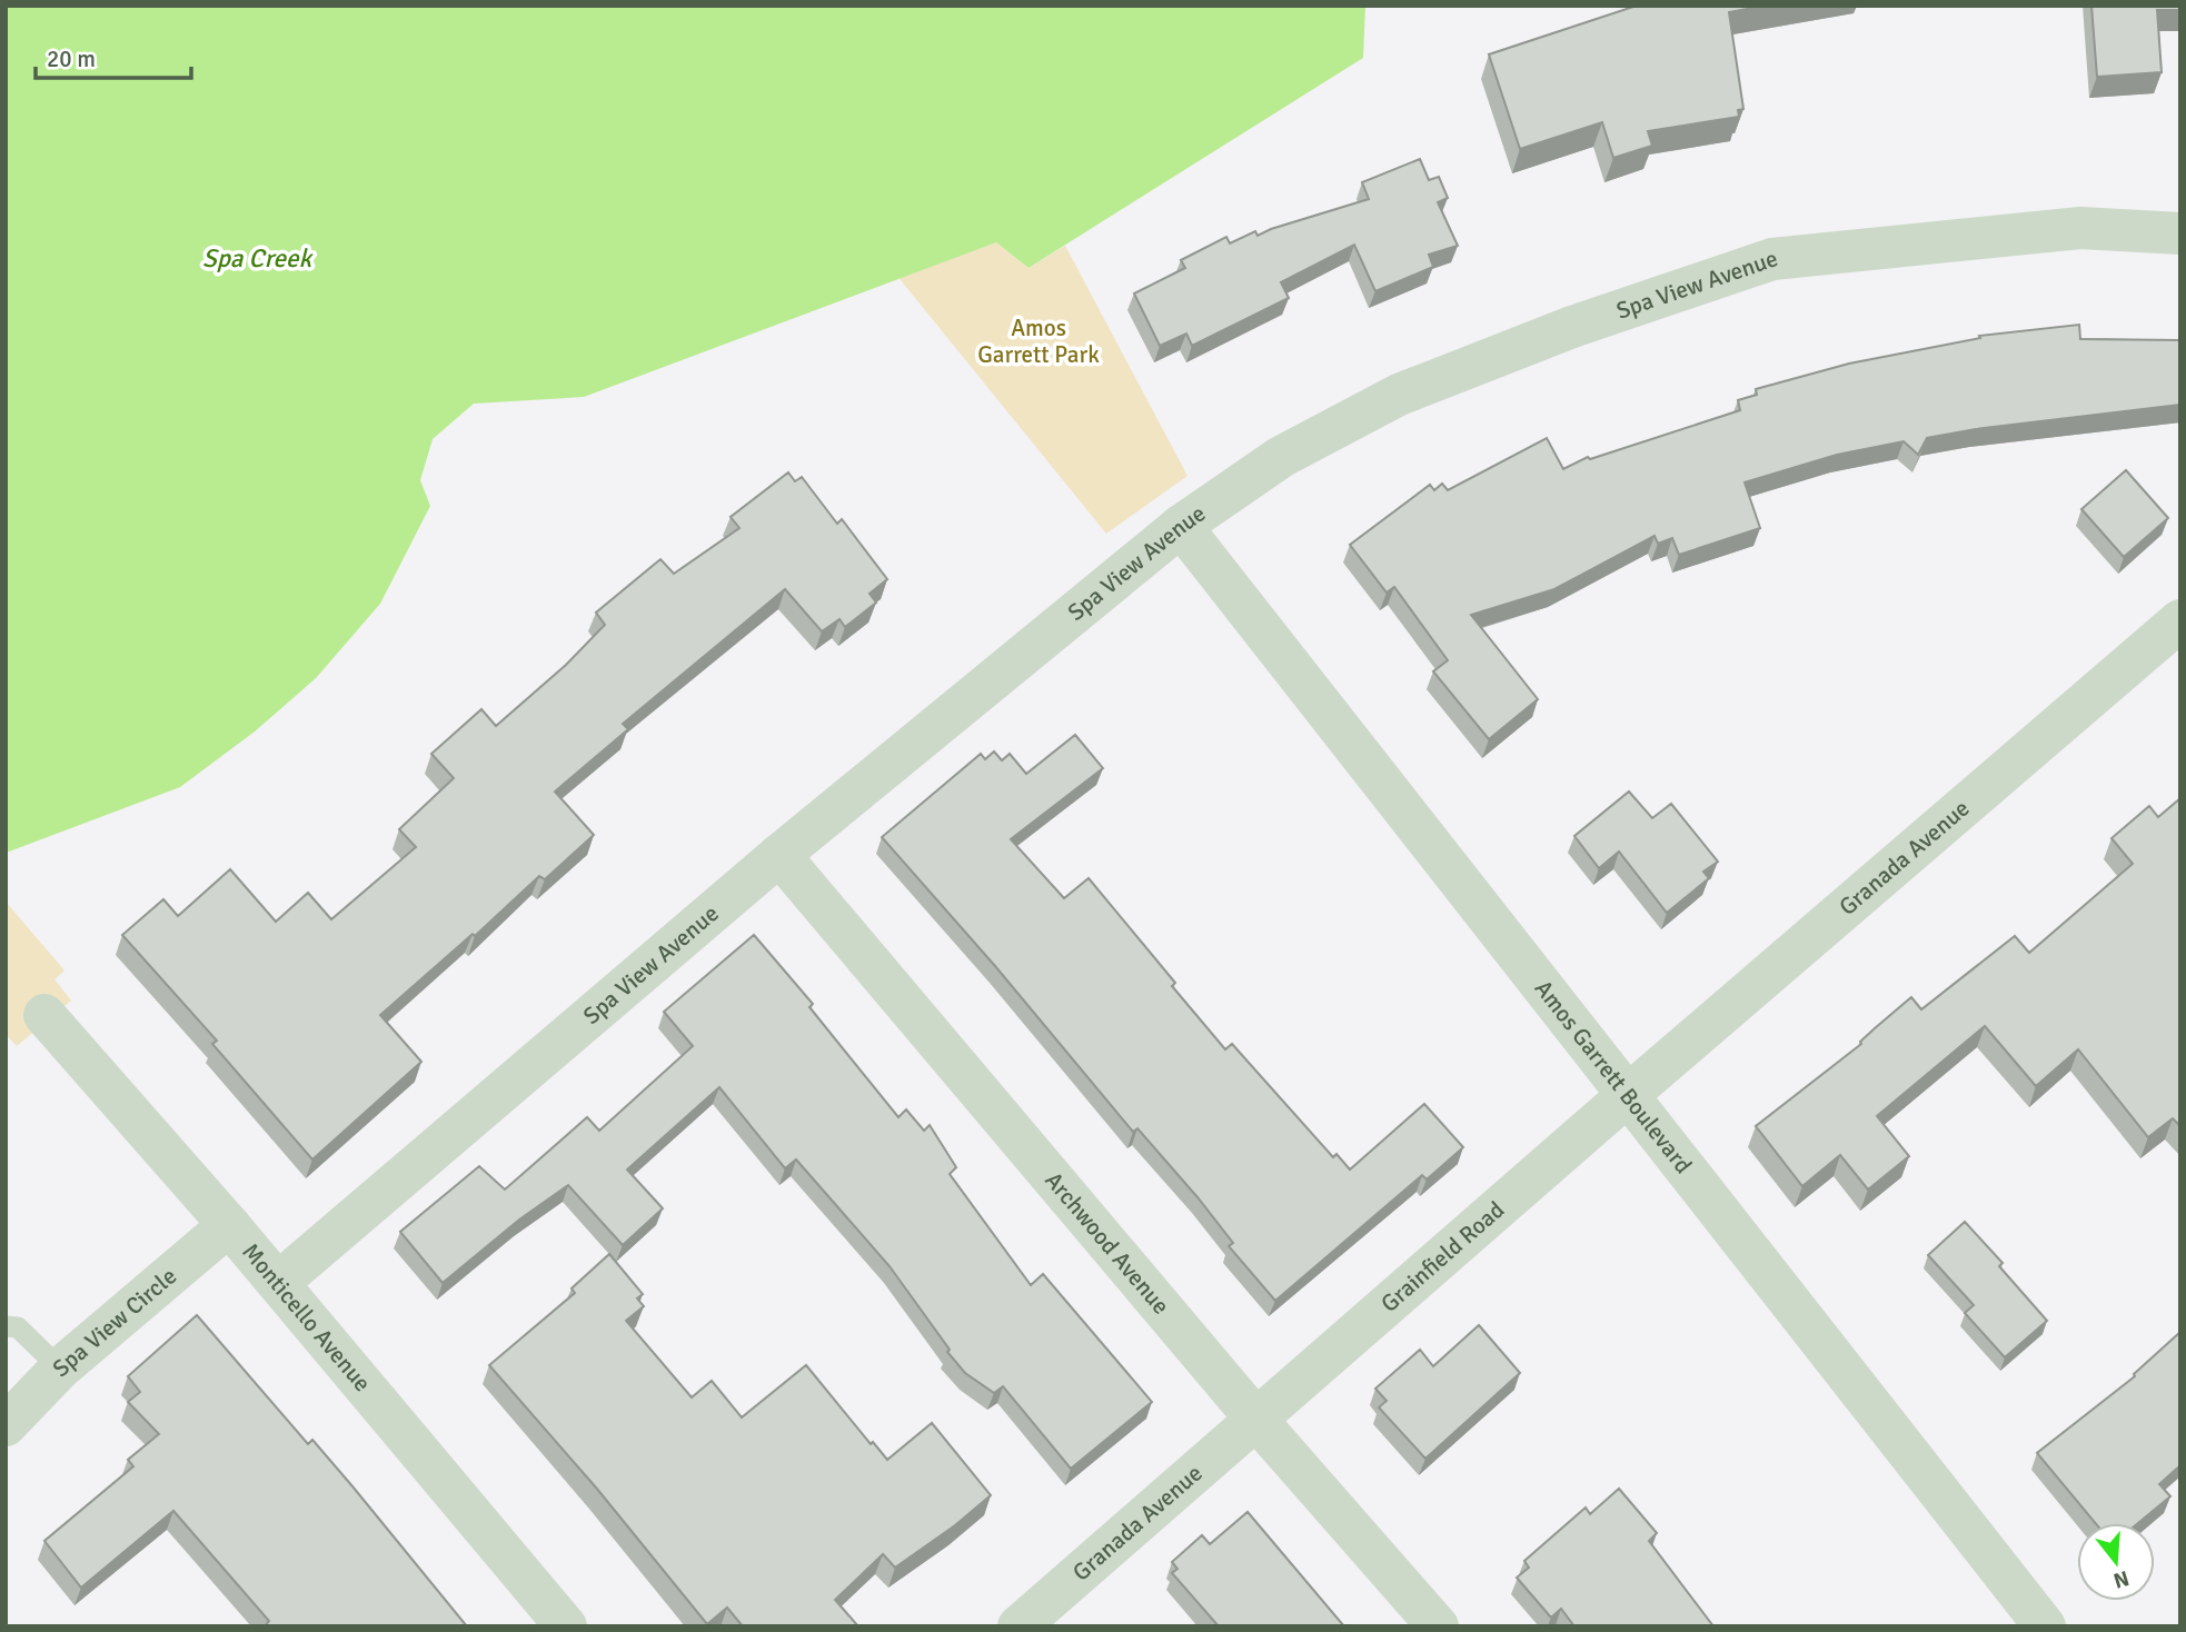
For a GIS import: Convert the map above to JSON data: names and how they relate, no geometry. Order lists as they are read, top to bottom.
{
  "streets": {
    "street": [
      "Spa View Avenue",
      "Granada Avenue",
      "Amos Garrett Boulevard",
      "Archwood Avenue",
      "Grainfield Road",
      "Monticello Avenue",
      "Spa View Circle"
    ]
  },
  "crossings": [
    ["Spa View Avenue", "Amos Garrett Boulevard"],
    ["Spa View Avenue", "Archwood Avenue"],
    ["Spa View Avenue", "Monticello Avenue"],
    ["Granada Avenue", "Amos Garrett Boulevard"],
    ["Granada Avenue", "Archwood Avenue"],
    ["Granada Avenue", "Grainfield Road"],
    ["Amos Garrett Boulevard", "Grainfield Road"],
    ["Archwood Avenue", "Grainfield Road"],
    ["Monticello Avenue", "Spa View Circle"]
  ],
  "water": ["Spa Creek"],
  "parks": ["Amos Garrett Park"],
  "scale_bar": "20 m",
  "north": "bottom"
}
